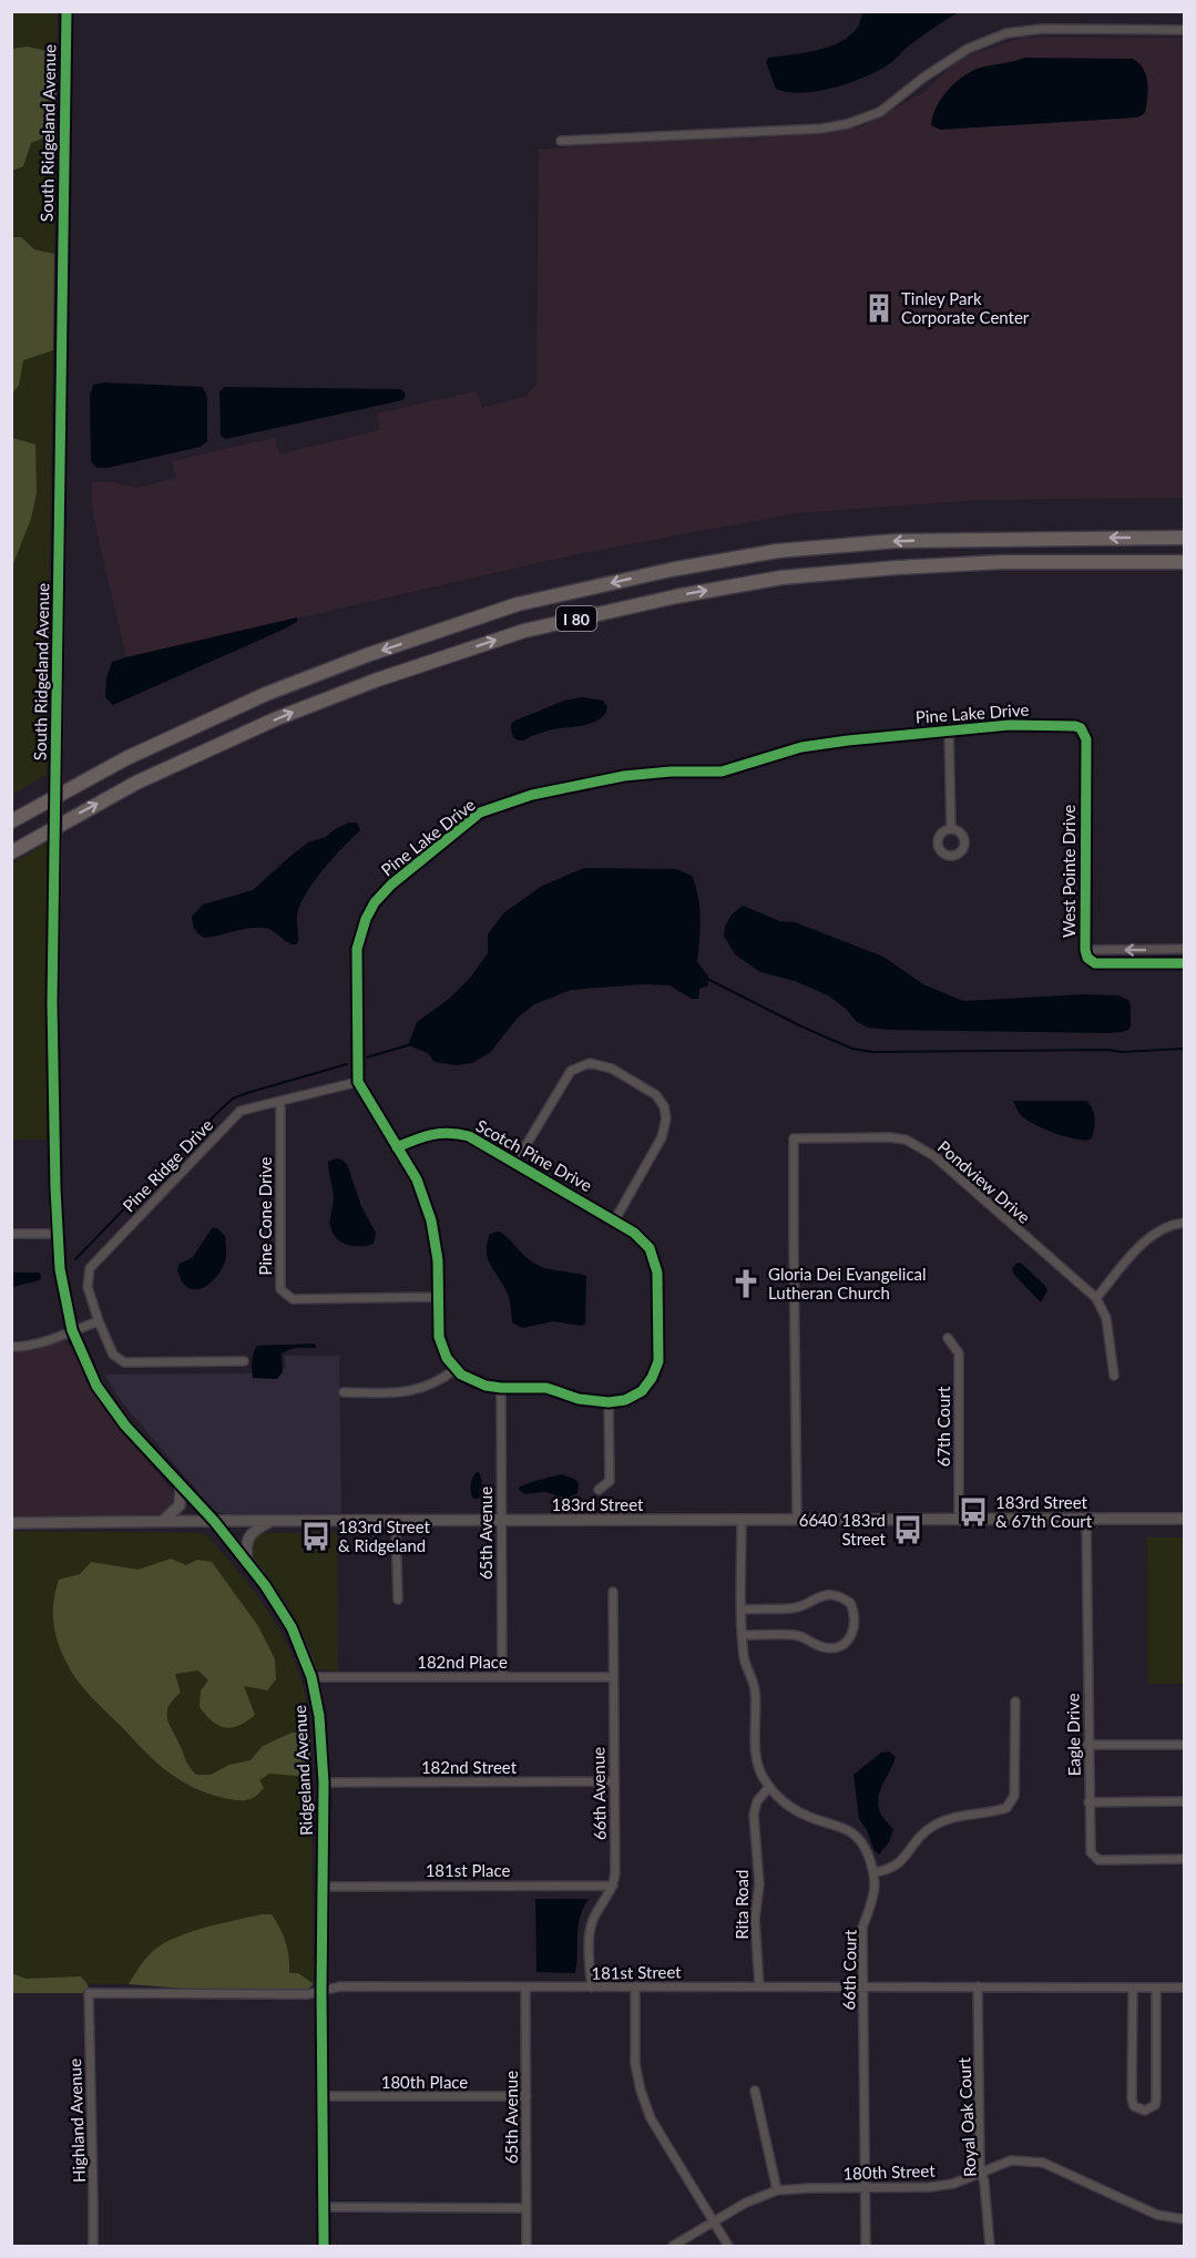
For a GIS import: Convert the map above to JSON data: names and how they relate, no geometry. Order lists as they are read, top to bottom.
{
  "streets": {
    "highway": ["I 80"],
    "street": [
      "South Ridgeland Avenue",
      "Pine Lake Drive",
      "West Pointe Drive",
      "Scotch Pine Drive",
      "Pine Ridge Drive",
      "Pondview Drive",
      "Pine Cone Drive",
      "67th Court",
      "183rd Street",
      "65th Avenue",
      "182nd Place",
      "Eagle Drive",
      "182nd Street",
      "Ridgeland Avenue",
      "66th Avenue",
      "181st Place",
      "Rita Road",
      "66th Court",
      "181st Street",
      "180th Place",
      "Royal Oak Court",
      "Highland Avenue",
      "180th Street"
    ]
  },
  "crossings": [
    ["South Ridgeland Avenue", "Ridgeland Avenue"],
    ["Pine Lake Drive", "West Pointe Drive"],
    ["Pine Lake Drive", "Pine Ridge Drive"],
    ["Pine Ridge Drive", "Pine Cone Drive"],
    ["Pondview Drive", "183rd Street"],
    ["67th Court", "183rd Street"],
    ["183rd Street", "65th Avenue"],
    ["183rd Street", "Eagle Drive"],
    ["183rd Street", "Ridgeland Avenue"],
    ["65th Avenue", "182nd Place"],
    ["65th Avenue", "181st Street"],
    ["65th Avenue", "180th Place"],
    ["182nd Place", "Ridgeland Avenue"],
    ["182nd Place", "66th Avenue"],
    ["182nd Street", "Ridgeland Avenue"],
    ["182nd Street", "66th Avenue"],
    ["Ridgeland Avenue", "181st Place"],
    ["Ridgeland Avenue", "181st Street"],
    ["Ridgeland Avenue", "180th Place"],
    ["66th Avenue", "181st Place"],
    ["66th Avenue", "181st Street"],
    ["Rita Road", "181st Street"],
    ["66th Court", "181st Street"],
    ["66th Court", "180th Street"],
    ["181st Street", "Royal Oak Court"],
    ["181st Street", "Highland Avenue"],
    ["Royal Oak Court", "180th Street"]
  ],
  "places": {
    "building": ["Tinley Park Corporate Center"],
    "church": ["Gloria Dei Evangelical Lutheran Church"],
    "bus stop": ["183rd Street & 67th Court", "6640 183rd Street", "183rd Street & Ridgeland"]
  }
}
